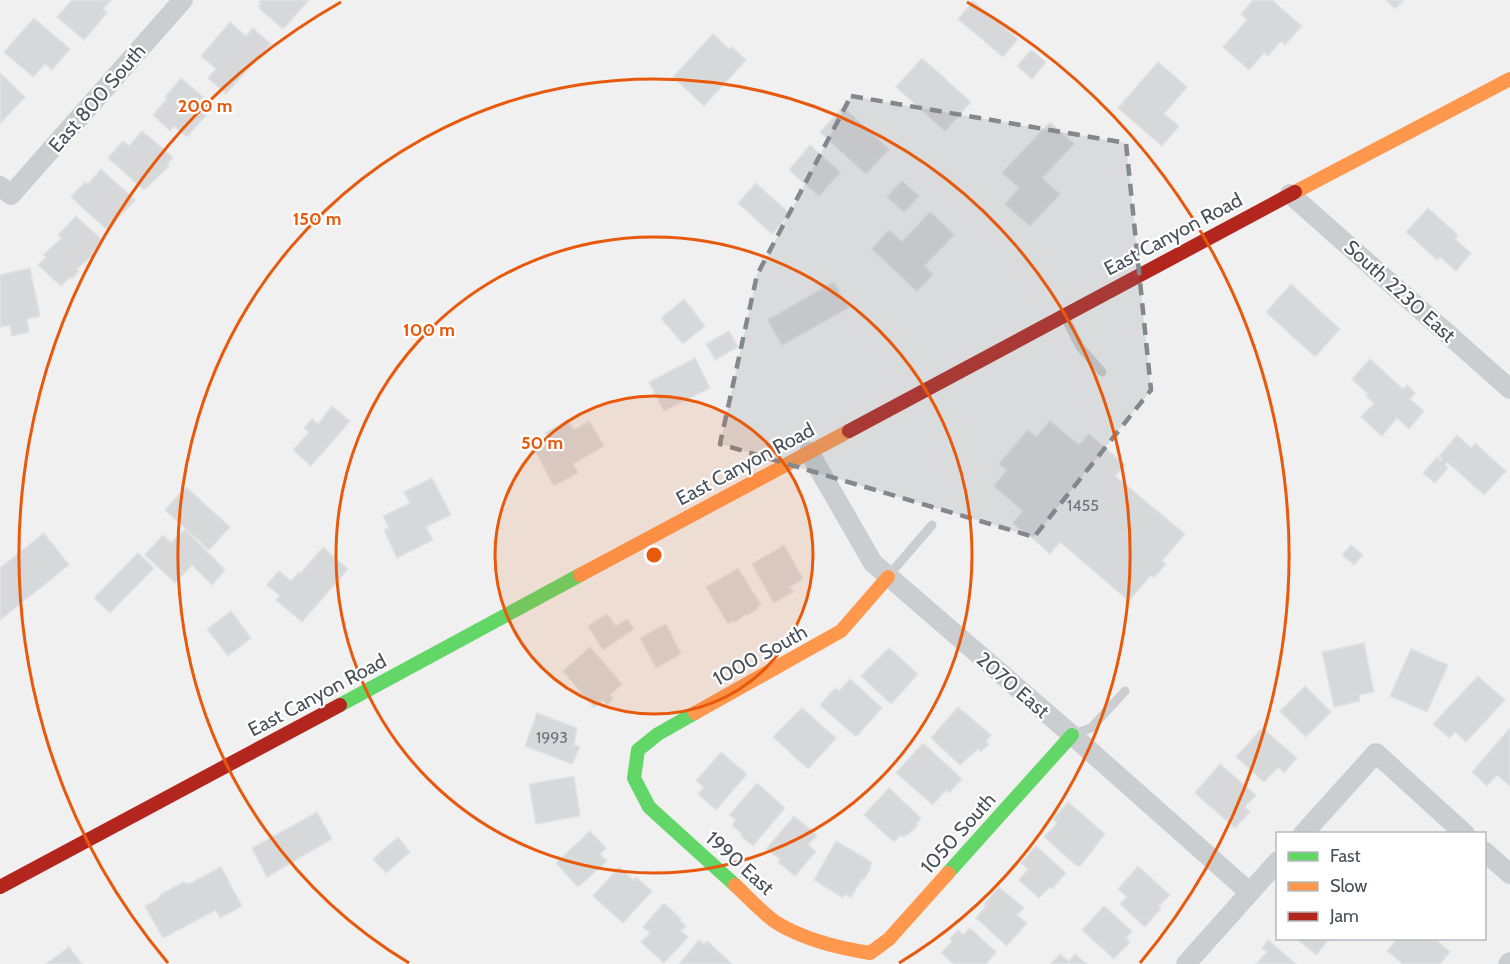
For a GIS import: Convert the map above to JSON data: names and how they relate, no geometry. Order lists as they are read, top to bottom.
{
  "streets": {
    "main road": [
      "East Canyon Road",
      "1000 South",
      "1050 South",
      "1990 East"
    ],
    "street": ["East 800 South", "South 2230 East", "2070 East"]
  },
  "crossings": [
    ["East Canyon Road", "South 2230 East"],
    ["East Canyon Road", "2070 East"],
    ["1000 South", "2070 East"],
    ["1000 South", "1990 East"],
    ["2070 East", "1050 South"],
    ["1050 South", "1990 East"]
  ],
  "house_numbers": ["1455", "1993"],
  "legend": ["Fast", "Slow", "Jam"],
  "rings": [
    "200 m",
    "150 m",
    "100 m",
    "50 m"
  ]
}
